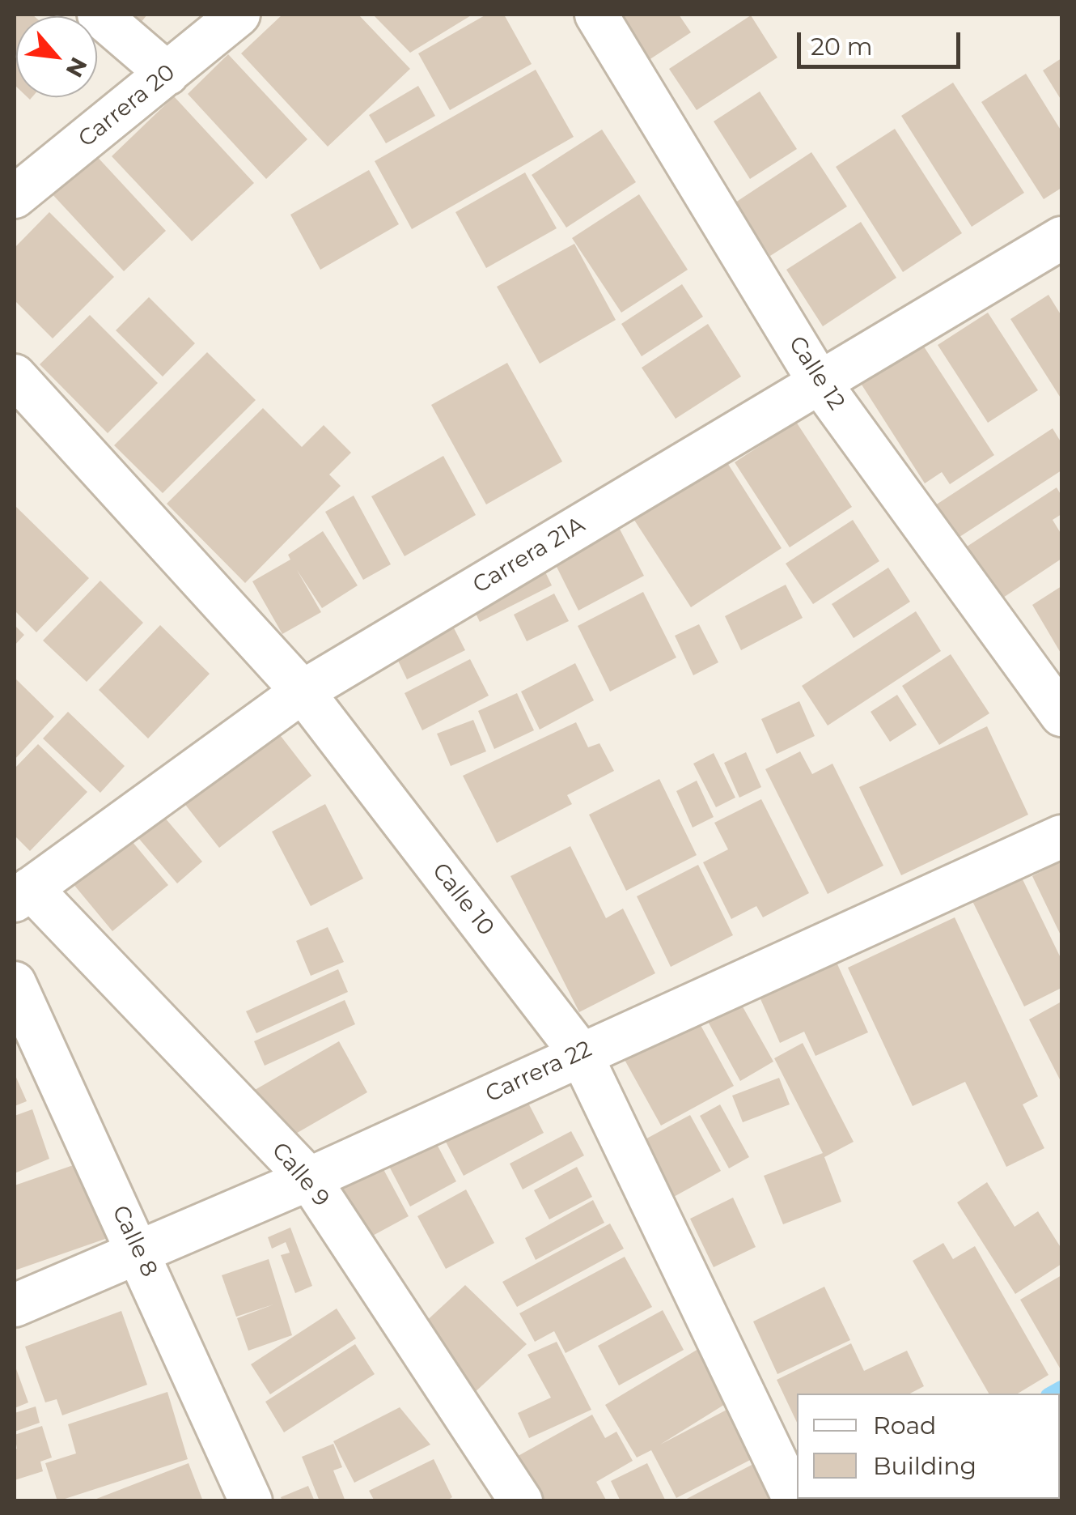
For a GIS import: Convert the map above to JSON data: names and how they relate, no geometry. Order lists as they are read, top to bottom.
{
  "streets": {
    "street": [
      "Carrera 20",
      "Calle 12",
      "Carrera 21A",
      "Calle 10",
      "Carrera 22",
      "Calle 9",
      "Calle 8"
    ]
  },
  "crossings": [
    ["Calle 12", "Carrera 21A"],
    ["Carrera 21A", "Calle 10"],
    ["Carrera 21A", "Calle 9"],
    ["Calle 10", "Carrera 22"],
    ["Carrera 22", "Calle 9"],
    ["Carrera 22", "Calle 8"]
  ],
  "legend": ["Road", "Building"],
  "scale_bar": "20 m",
  "north": "bottom right"
}
